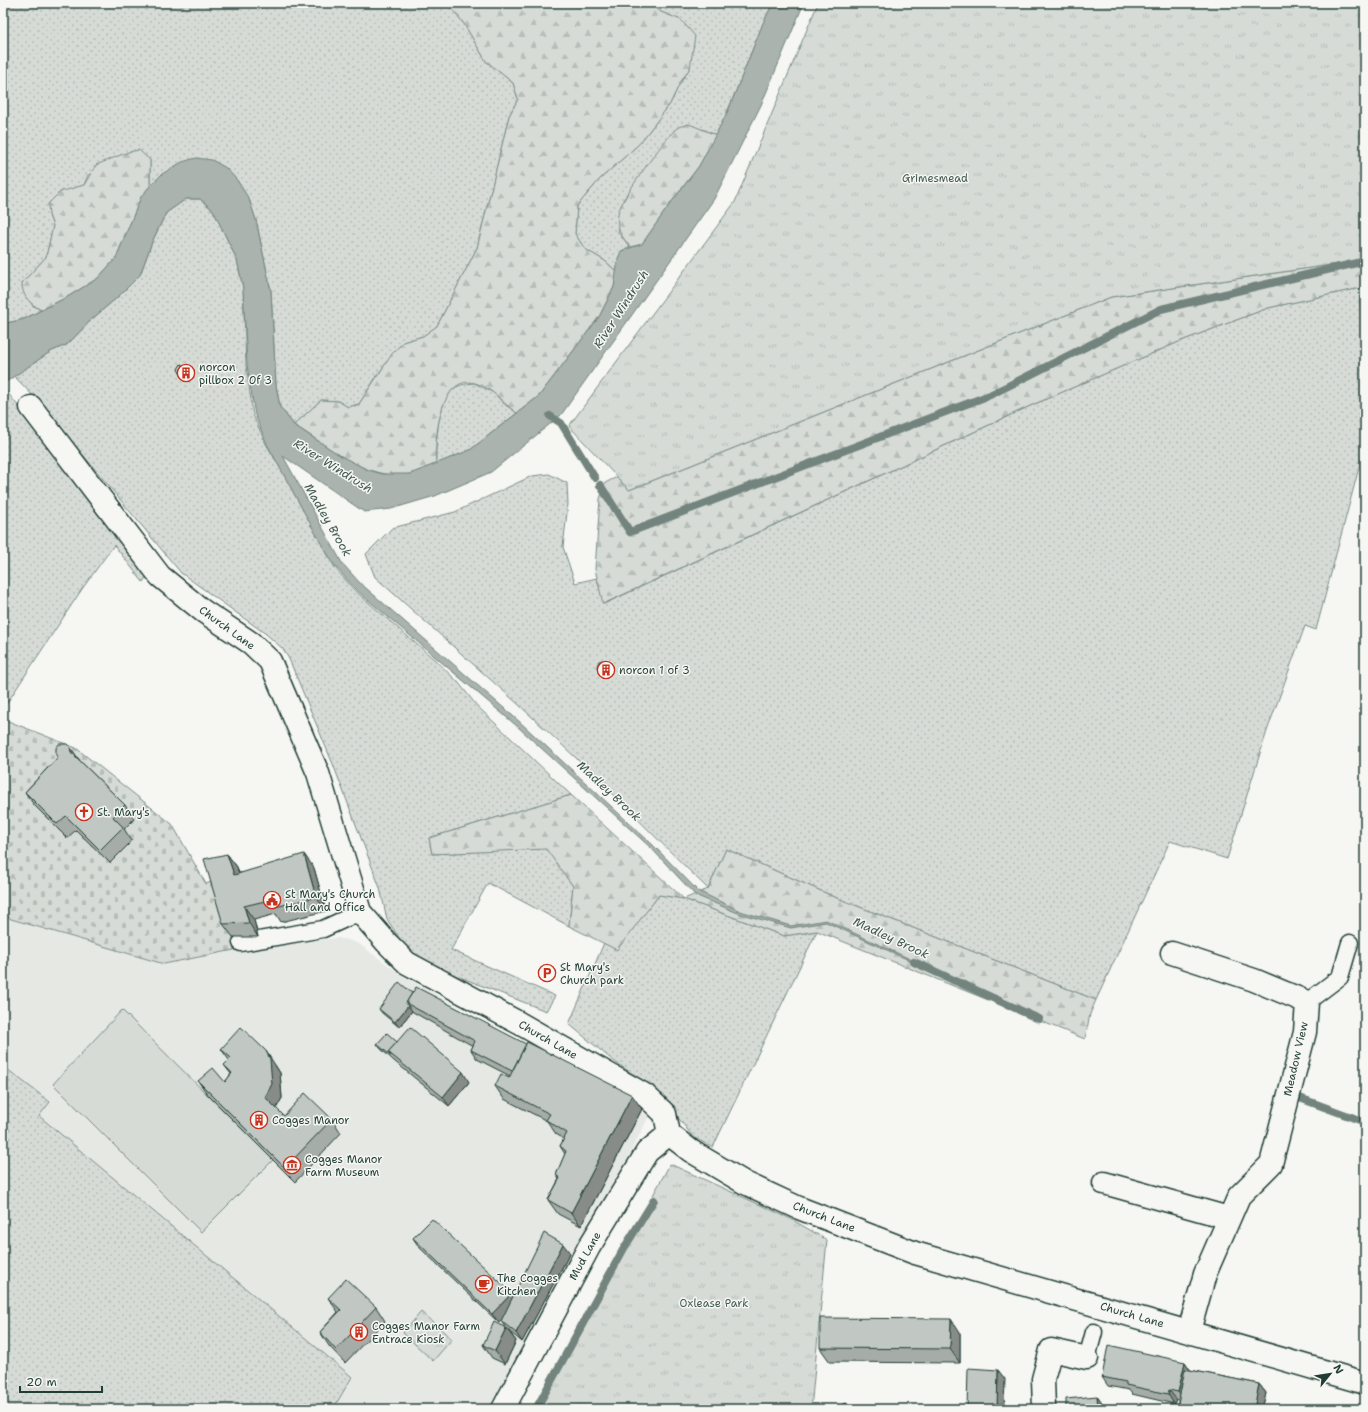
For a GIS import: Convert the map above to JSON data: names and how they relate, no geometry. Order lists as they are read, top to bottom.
{
  "streets": {
    "street": ["Church Lane", "Meadow View", "Mud Lane"]
  },
  "crossings": [
    ["Church Lane", "Meadow View"],
    ["Church Lane", "Mud Lane"]
  ],
  "water": ["River Windrush", "Madley Brook"],
  "parks": ["Grimesmead", "Oxlease Park"],
  "places": {
    "building": [
      "norcon pillbox 2 0f 3",
      "norcon 1 of 3",
      "Cogges Manor",
      "Cogges Manor Farm Entrace Kiosk"
    ],
    "church": ["St. Mary's"],
    "public building": ["St Mary's Church Hall and Office"],
    "parking": ["St Mary's Church park"],
    "museum": ["Cogges Manor Farm Museum"],
    "cafe": ["The Cogges Kitchen"]
  },
  "scale_bar": "20 m",
  "north": "top right"
}
